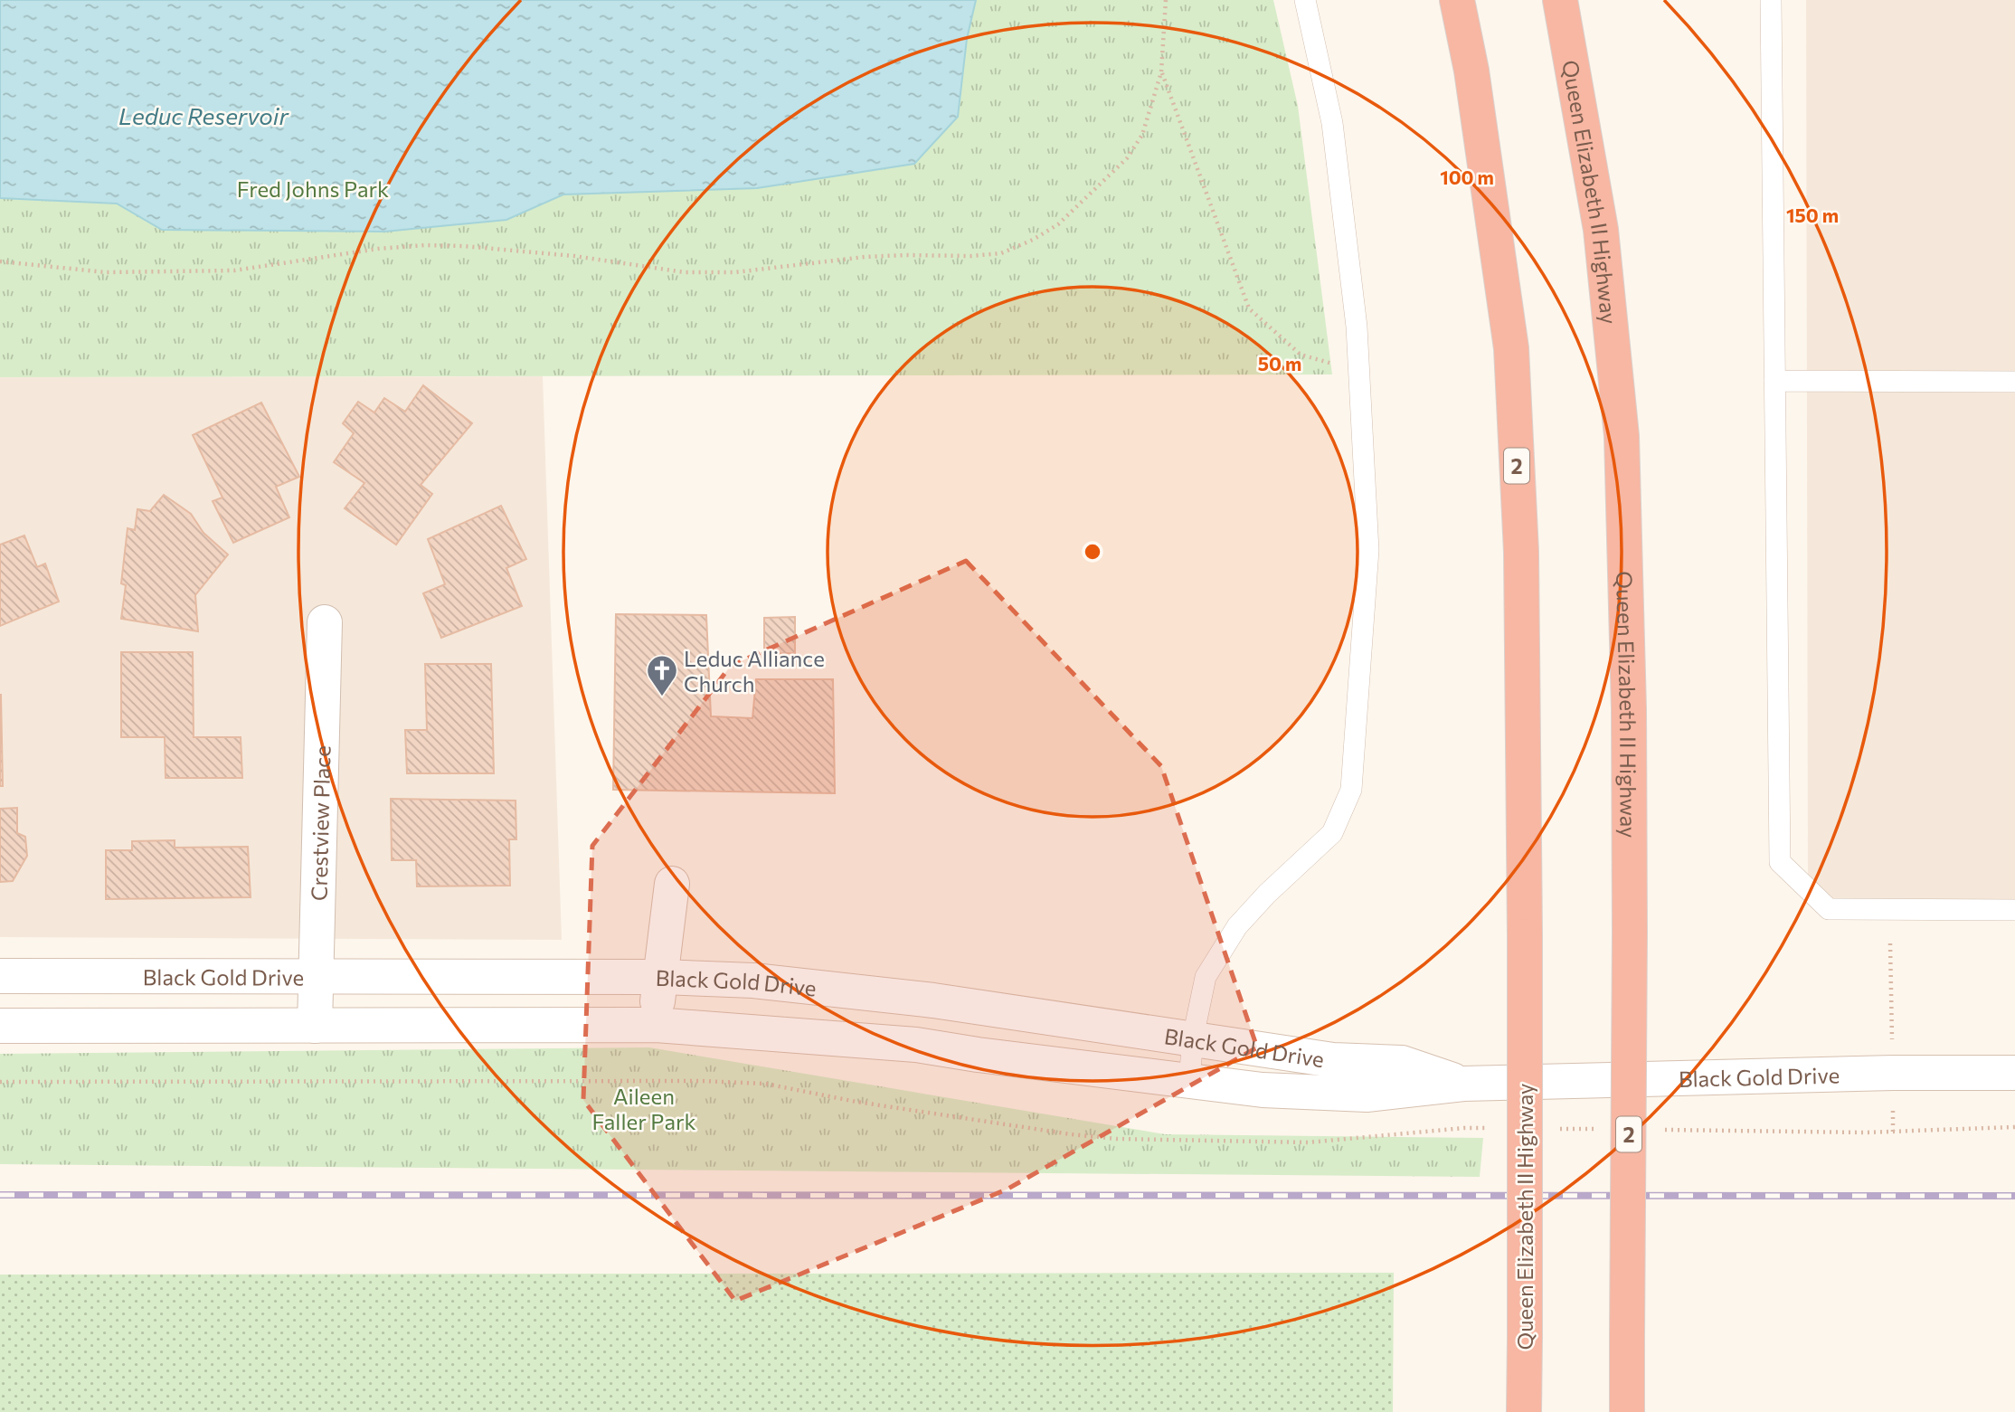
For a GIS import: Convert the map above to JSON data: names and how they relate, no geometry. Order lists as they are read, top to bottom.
{
  "streets": {
    "highway": ["Queen Elizabeth II Highway", "2"],
    "main road": ["Crestview Place", "Black Gold Drive"]
  },
  "crossings": [
    ["Crestview Place", "Black Gold Drive"]
  ],
  "water": ["Leduc Reservoir"],
  "parks": ["Fred Johns Park", "Aileen Faller Park"],
  "places": {
    "church": ["Leduc Alliance Church"]
  },
  "rings": ["100 m", "150 m", "50 m"]
}
